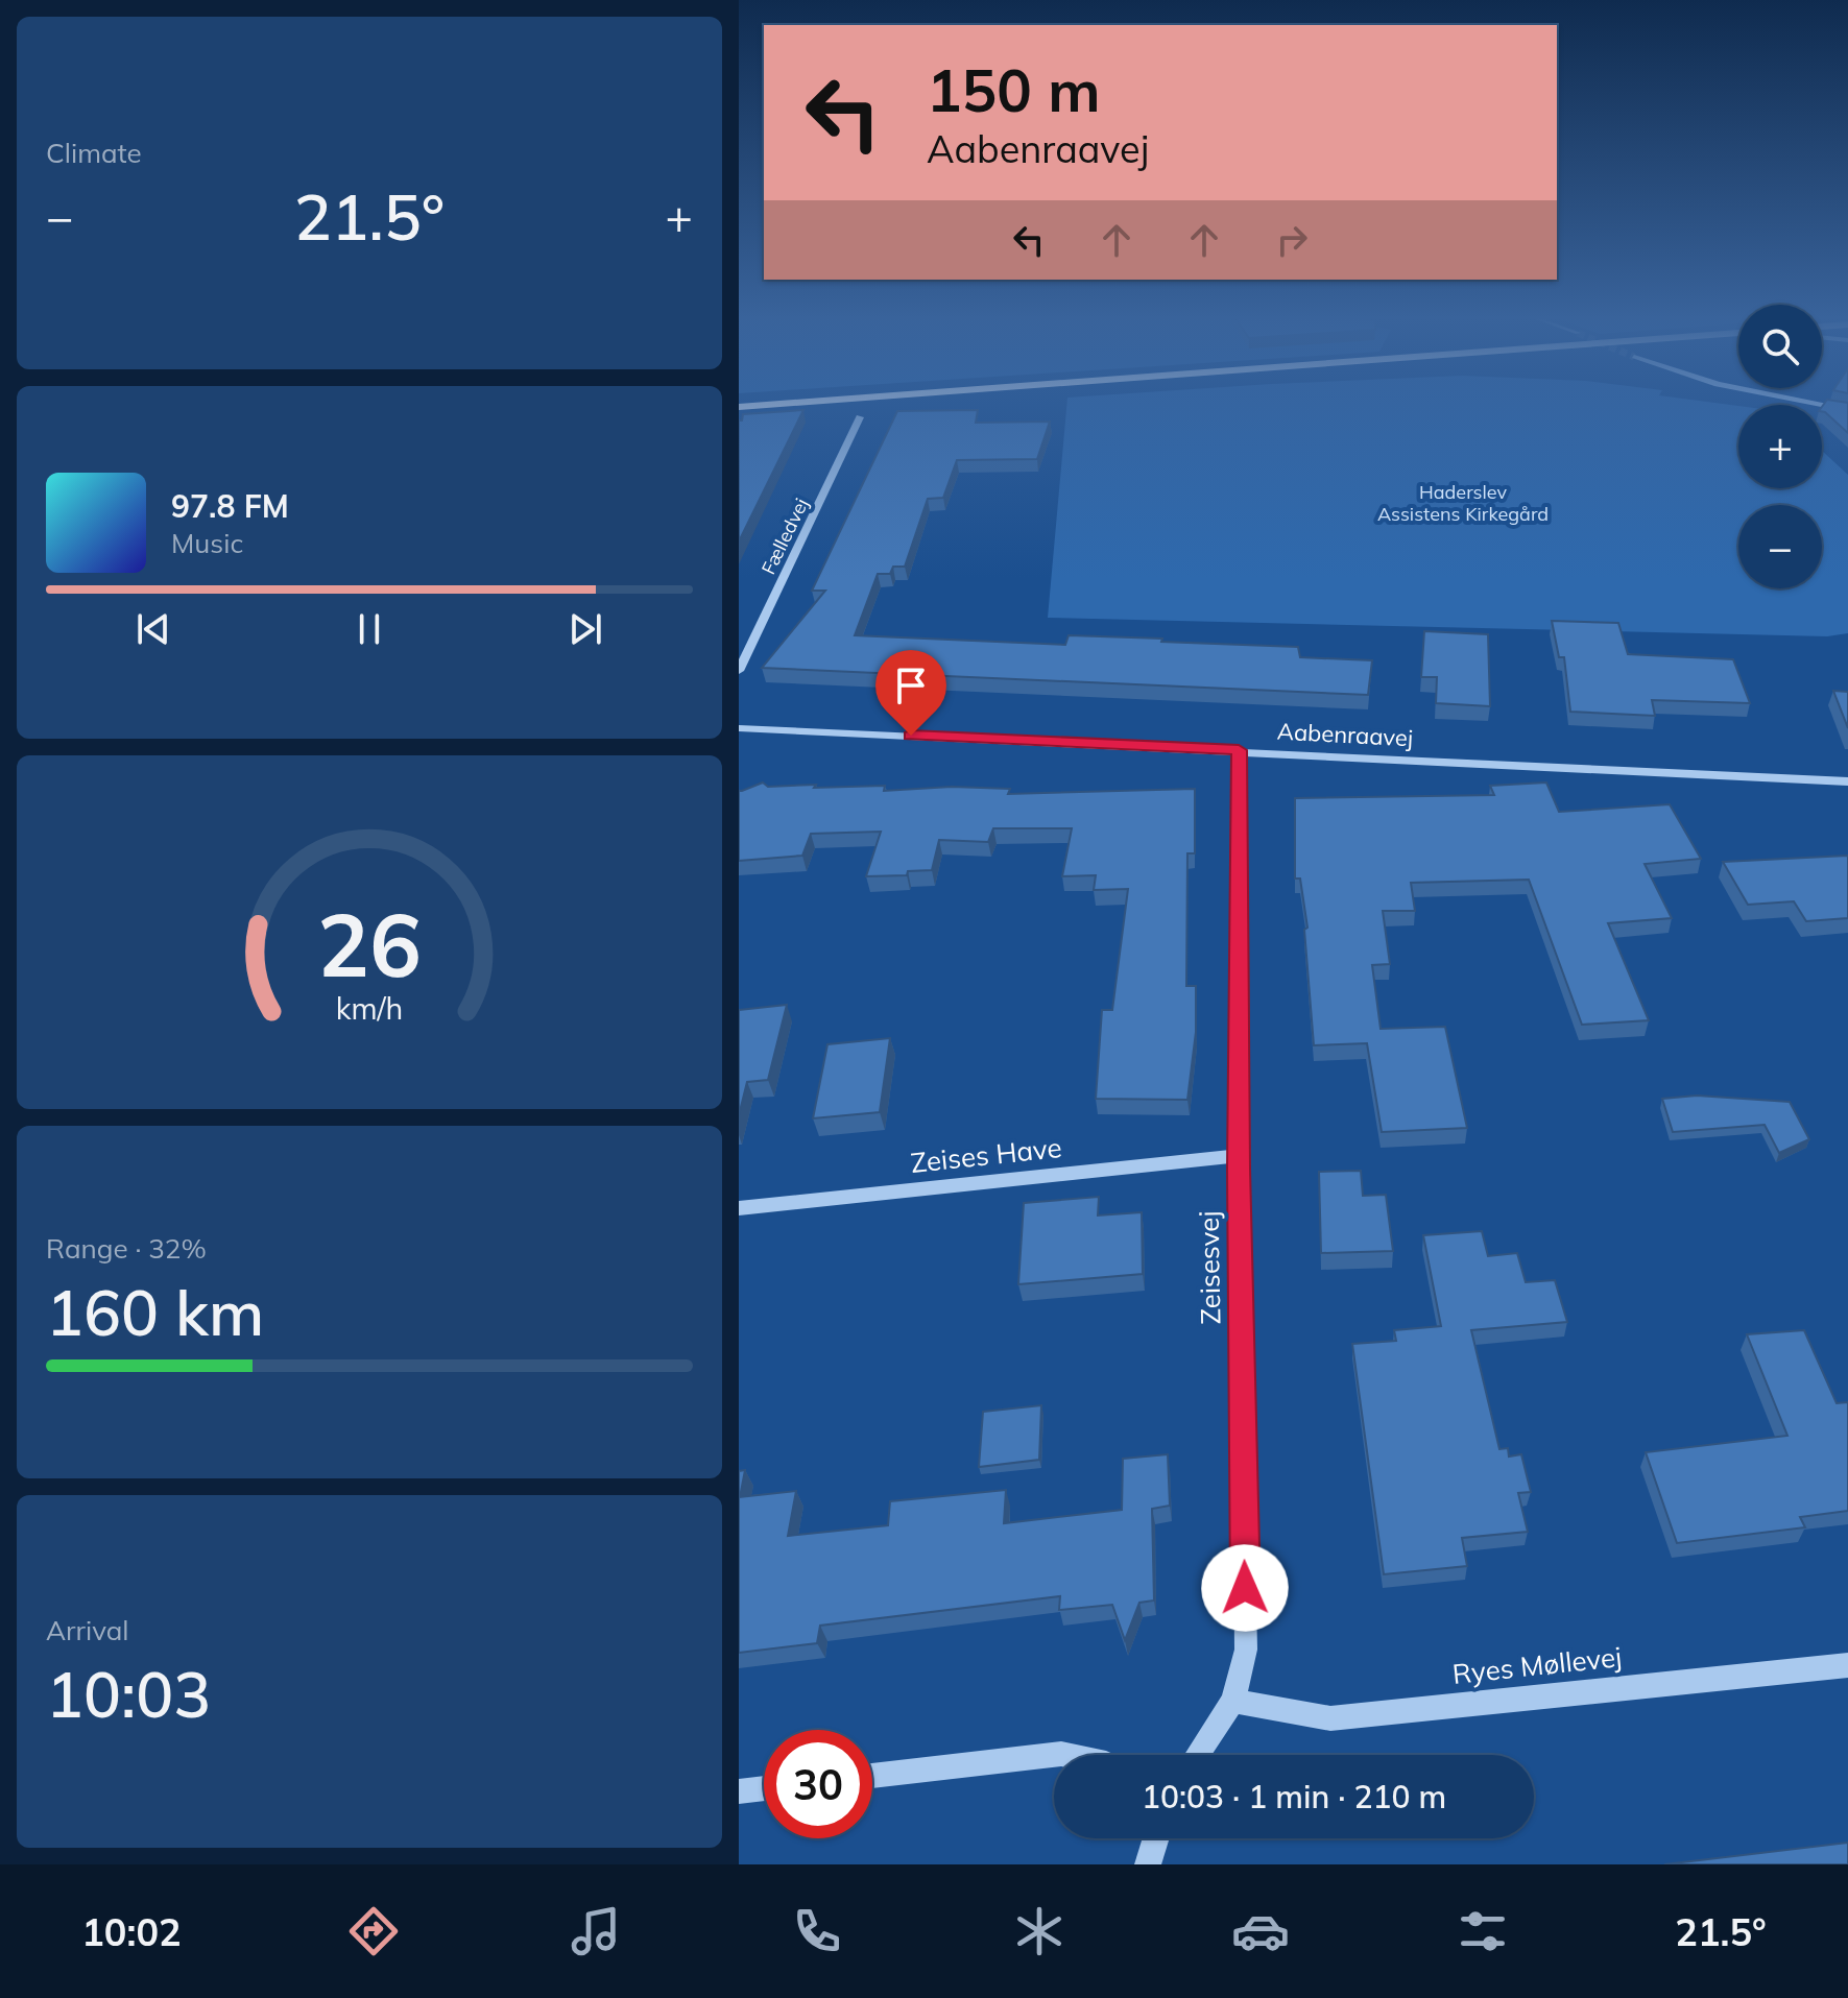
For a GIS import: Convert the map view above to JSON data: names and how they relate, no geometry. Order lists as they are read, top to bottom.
{
  "streets": {
    "street": [
      "Fælledvej",
      "Aabenraavej",
      "Zeises Have",
      "Zeisesvej",
      "Ryes Møllevej"
    ]
  },
  "crossings": [
    ["Aabenraavej", "Zeisesvej"],
    ["Zeises Have", "Zeisesvej"],
    ["Zeisesvej", "Ryes Møllevej"]
  ],
  "parks": ["Haderslev Assistens Kirkegård"],
  "page": {
    "tile": [
      "Climate",
      ["Range · 32%", "160 km"],
      ["Arrival", "10:03"]
    ],
    "turn": ["150 m", "Aabenraavej"],
    "heat": ["−", "21.5°", "+"],
    "map_buttons": ["+", "−"],
    "song": ["97.8 FM", "Music"],
    "limit": "30",
    "trip": "10:03 · 1 min · 210 m",
    "tabs": ["10:02", "21.5°"],
    "gauge": ["26", "km/h"]
  }
}
